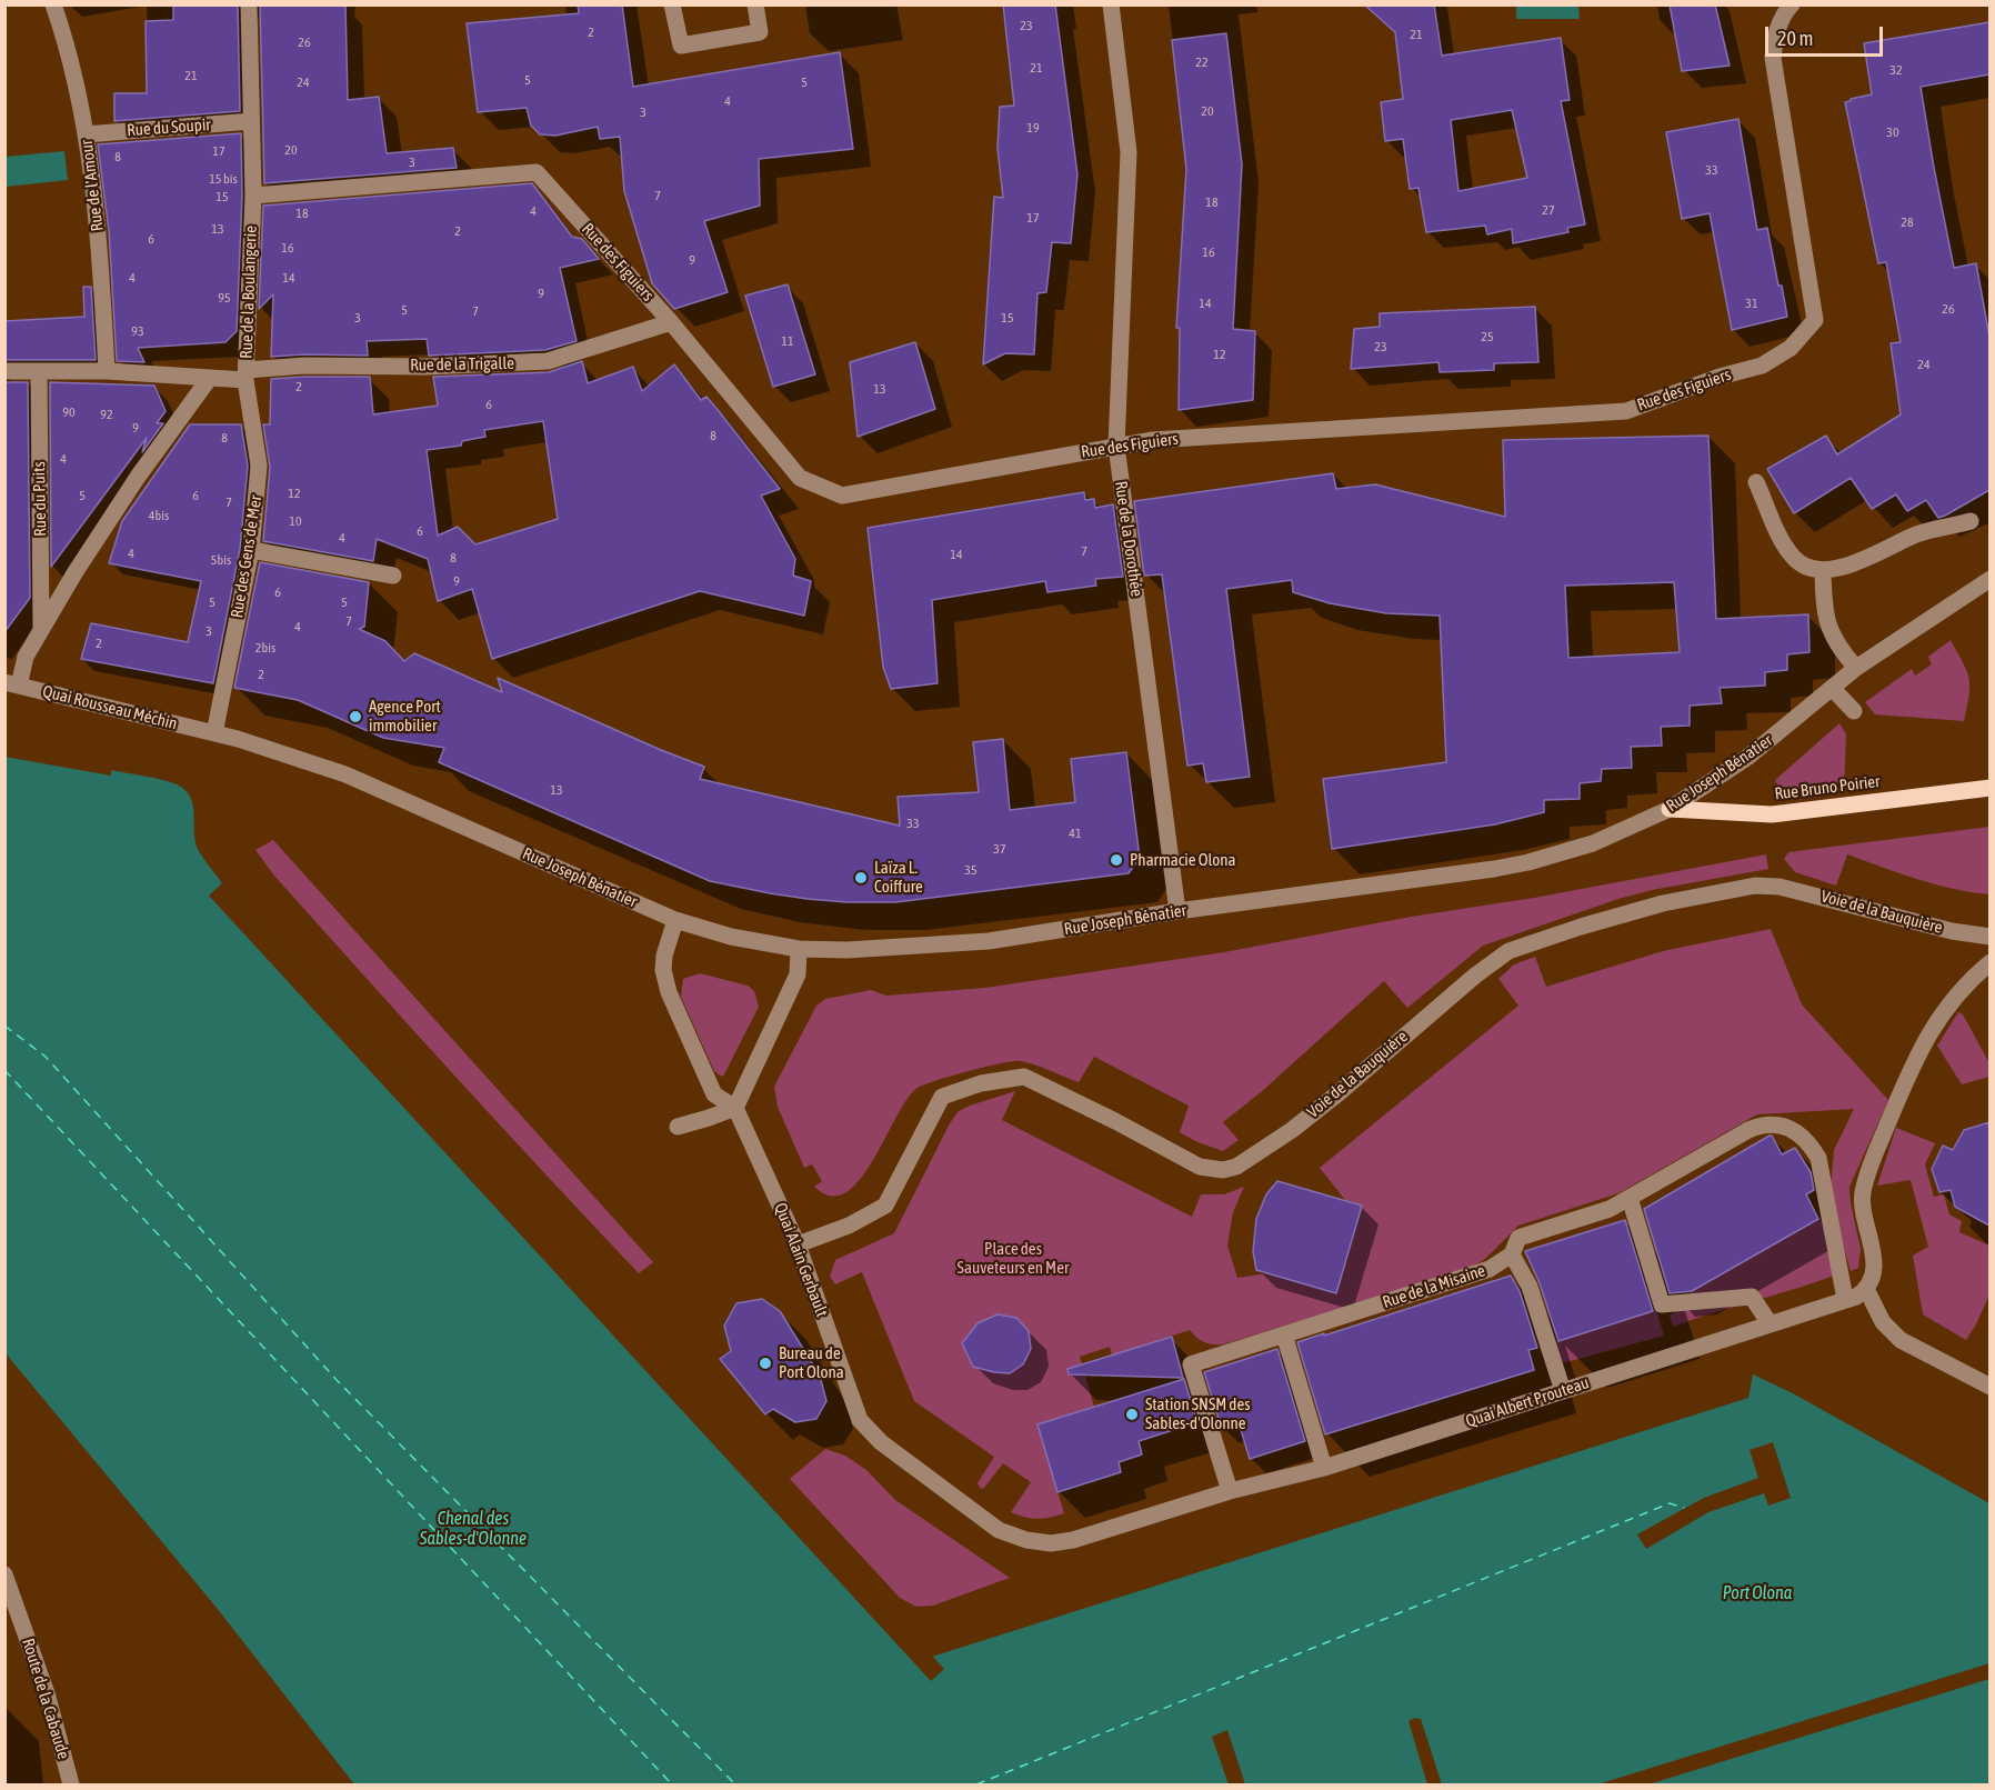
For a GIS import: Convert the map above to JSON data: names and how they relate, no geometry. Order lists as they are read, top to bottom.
{
  "streets": {
    "main road": ["Rue Bruno Poirier"],
    "street": [
      "Rue du Soupir",
      "Rue de l'Amour",
      "Rue des Figuiers",
      "Rue de la Boulangerie",
      "Rue de la Trigalle",
      "Rue du Puits",
      "Rue de la Dorothée",
      "Rue des Gens de Mer",
      "Quai Rousseau Méchin",
      "Rue Joseph Bénatier",
      "Voie de la Bauquière",
      "Quai Alain Gerbault",
      "Rue de la Misaine",
      "Quai Albert Prouteau",
      "Route de la Cabaude"
    ]
  },
  "crossings": [
    ["Rue du Soupir", "Rue de l'Amour"],
    ["Rue du Soupir", "Rue de la Boulangerie"],
    ["Rue de l'Amour", "Rue de la Boulangerie"],
    ["Rue des Figuiers", "Rue de la Boulangerie"],
    ["Rue des Figuiers", "Rue de la Trigalle"],
    ["Rue des Figuiers", "Rue de la Dorothée"],
    ["Rue de la Boulangerie", "Rue de la Trigalle"],
    ["Rue de la Boulangerie", "Rue du Puits"],
    ["Rue de la Boulangerie", "Rue des Gens de Mer"],
    ["Rue de la Trigalle", "Rue des Gens de Mer"],
    ["Rue de la Dorothée", "Rue Joseph Bénatier"],
    ["Rue des Gens de Mer", "Quai Rousseau Méchin"],
    ["Rue des Gens de Mer", "Rue Joseph Bénatier"],
    ["Quai Rousseau Méchin", "Rue Joseph Bénatier"],
    ["Rue Joseph Bénatier", "Rue Bruno Poirier"],
    ["Rue Joseph Bénatier", "Quai Alain Gerbault"],
    ["Voie de la Bauquière", "Quai Alain Gerbault"],
    ["Quai Alain Gerbault", "Quai Albert Prouteau"],
    ["Rue de la Misaine", "Quai Albert Prouteau"]
  ],
  "water": ["Chenal des Sables-d'Olonne", "Port Olona"],
  "parks": ["Place des Sauveteurs en Mer"],
  "places": [
    "Agence Port immobilier",
    "Pharmacie Olona",
    "Laïza L. Coiffure",
    "Bureau de Port Olona",
    "Station SNSM des Sables-d'Olonne"
  ],
  "house_numbers": [
    "23",
    "2",
    "21",
    "26",
    "22",
    "21",
    "32",
    "21",
    "5",
    "24",
    "5",
    "4",
    "20",
    "3",
    "19",
    "30",
    "20",
    "17",
    "8",
    "3",
    "33",
    "15 bis",
    "7",
    "15",
    "18",
    "27",
    "4",
    "18",
    "17",
    "28",
    "13",
    "2",
    "6",
    "16",
    "16",
    "9",
    "4",
    "14",
    "9",
    "95",
    "14",
    "31",
    "26",
    "5",
    "7",
    "3",
    "15",
    "93",
    "25",
    "11",
    "23",
    "12",
    "24",
    "2",
    "13",
    "6",
    "90",
    "92",
    "9",
    "8",
    "8",
    "4",
    "12",
    "5",
    "6",
    "7",
    "4bis",
    "10",
    "6",
    "4",
    "7",
    "4",
    "14",
    "8",
    "5bis",
    "9",
    "6",
    "5",
    "5",
    "7",
    "4",
    "3",
    "2",
    "2bis",
    "2",
    "13",
    "33",
    "41",
    "37",
    "35"
  ],
  "scale_bar": "20 m"
}
